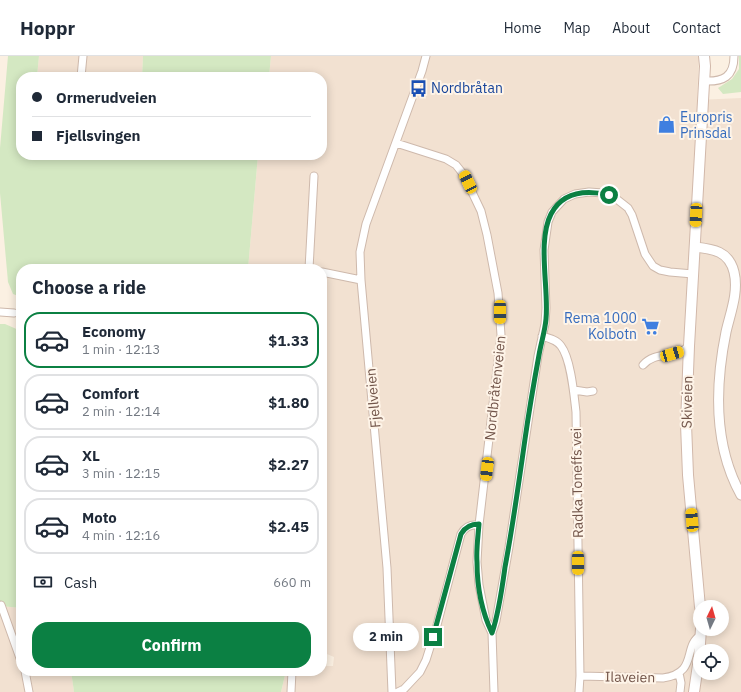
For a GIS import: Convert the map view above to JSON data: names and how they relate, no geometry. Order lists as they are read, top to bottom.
{
  "streets": {
    "main road": ["Skiveien"],
    "street": [
      "Nordbråtenveien",
      "Fjellveien",
      "Radka Toneffs vei",
      "Ilaveien"
    ]
  },
  "crossings": [
    ["Nordbråtenveien", "Fjellveien"],
    ["Radka Toneffs vei", "Ilaveien"]
  ],
  "places": {
    "bus stop": ["Nordbråtan"],
    "shop": ["Europris Prinsdal"],
    "supermarket": ["Rema 1000 Kolbotn"]
  },
  "north": "top",
  "page": {
    "header": "Hoppr",
    "nav": [
      "Home",
      "Map",
      "About",
      "Contact"
    ],
    "banner": ["Ormerudveien", "Fjellsvingen"],
    "heading": "Choose a ride",
    "list": [
      {
        "name": "Economy",
        "note": "1 min · 12:13",
        "value": "$1.33"
      },
      {
        "name": "Comfort",
        "note": "2 min · 12:14",
        "value": "$1.80"
      },
      {
        "name": "XL",
        "note": "3 min · 12:15",
        "value": "$2.27"
      },
      {
        "name": "Moto",
        "note": "4 min · 12:16",
        "value": "$2.45"
      }
    ],
    "pay": ["Cash", "660 m"],
    "buttons": "Confirm",
    "bubble": "2 min"
  }
}
